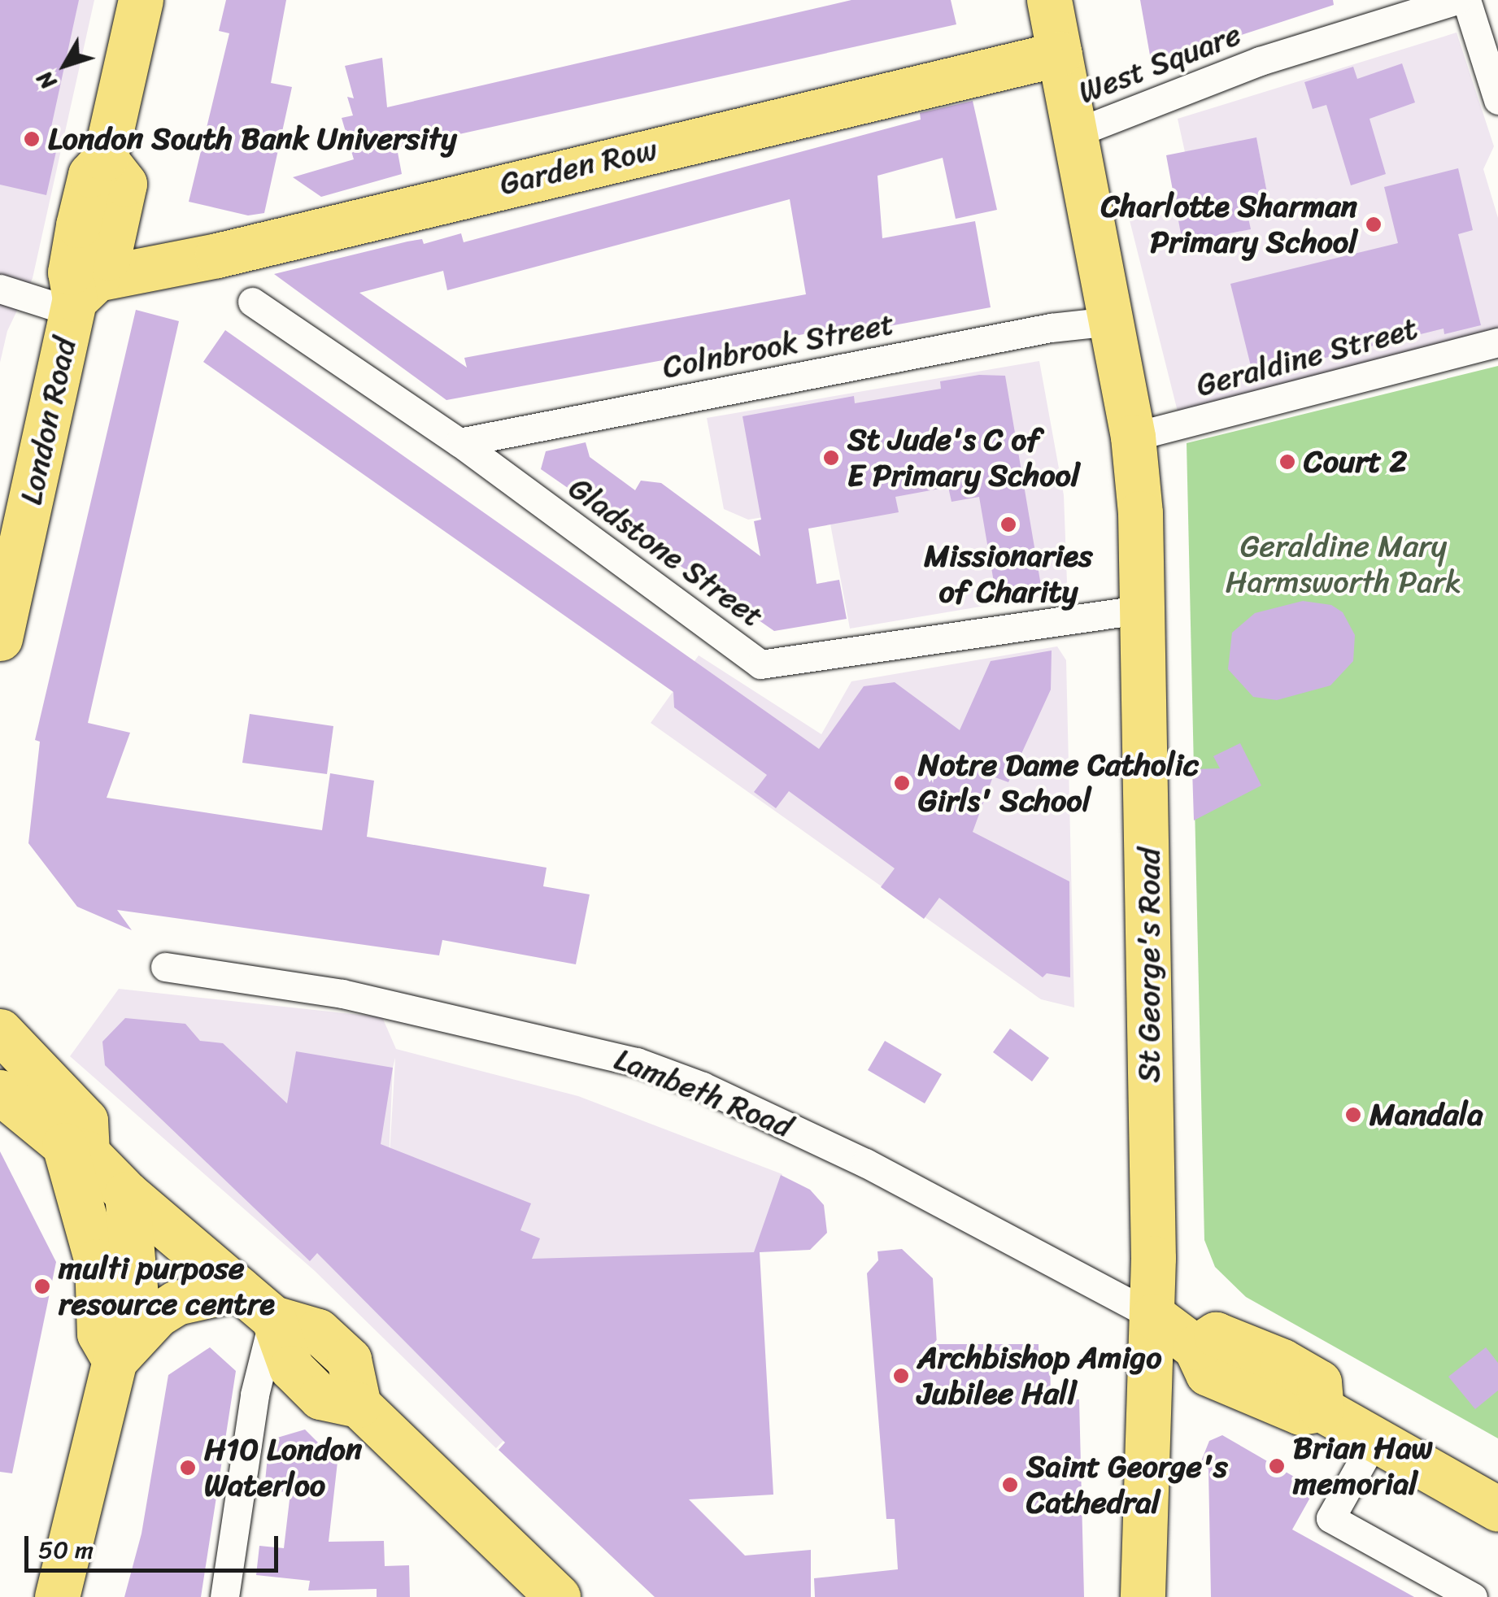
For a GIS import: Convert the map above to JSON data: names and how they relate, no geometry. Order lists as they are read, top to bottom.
{
  "streets": {
    "main road": [
      "Garden Row",
      "London Road",
      "St George's Road",
      "Lambeth Road"
    ],
    "street": [
      "West Square",
      "Colnbrook Street",
      "Geraldine Street",
      "Gladstone Street"
    ]
  },
  "crossings": [
    ["West Square", "St George's Road"],
    ["Garden Row", "London Road"],
    ["Garden Row", "St George's Road"],
    ["Colnbrook Street", "Gladstone Street"],
    ["Colnbrook Street", "St George's Road"],
    ["Geraldine Street", "St George's Road"],
    ["Gladstone Street", "St George's Road"],
    ["St George's Road", "Lambeth Road"]
  ],
  "parks": ["Geraldine Mary Harmsworth Park"],
  "places": [
    "London South Bank University",
    "Charlotte Sharman Primary School",
    "St Jude's C of E Primary School",
    "Court 2",
    "Missionaries of Charity",
    "Notre Dame Catholic Girls' School",
    "Mandala",
    "multi purpose resource centre",
    "Archbishop Amigo Jubilee Hall",
    "Brian Haw memorial",
    "H10 London Waterloo",
    "Saint George's Cathedral"
  ],
  "scale_bar": "50 m",
  "north": "bottom left"
}
